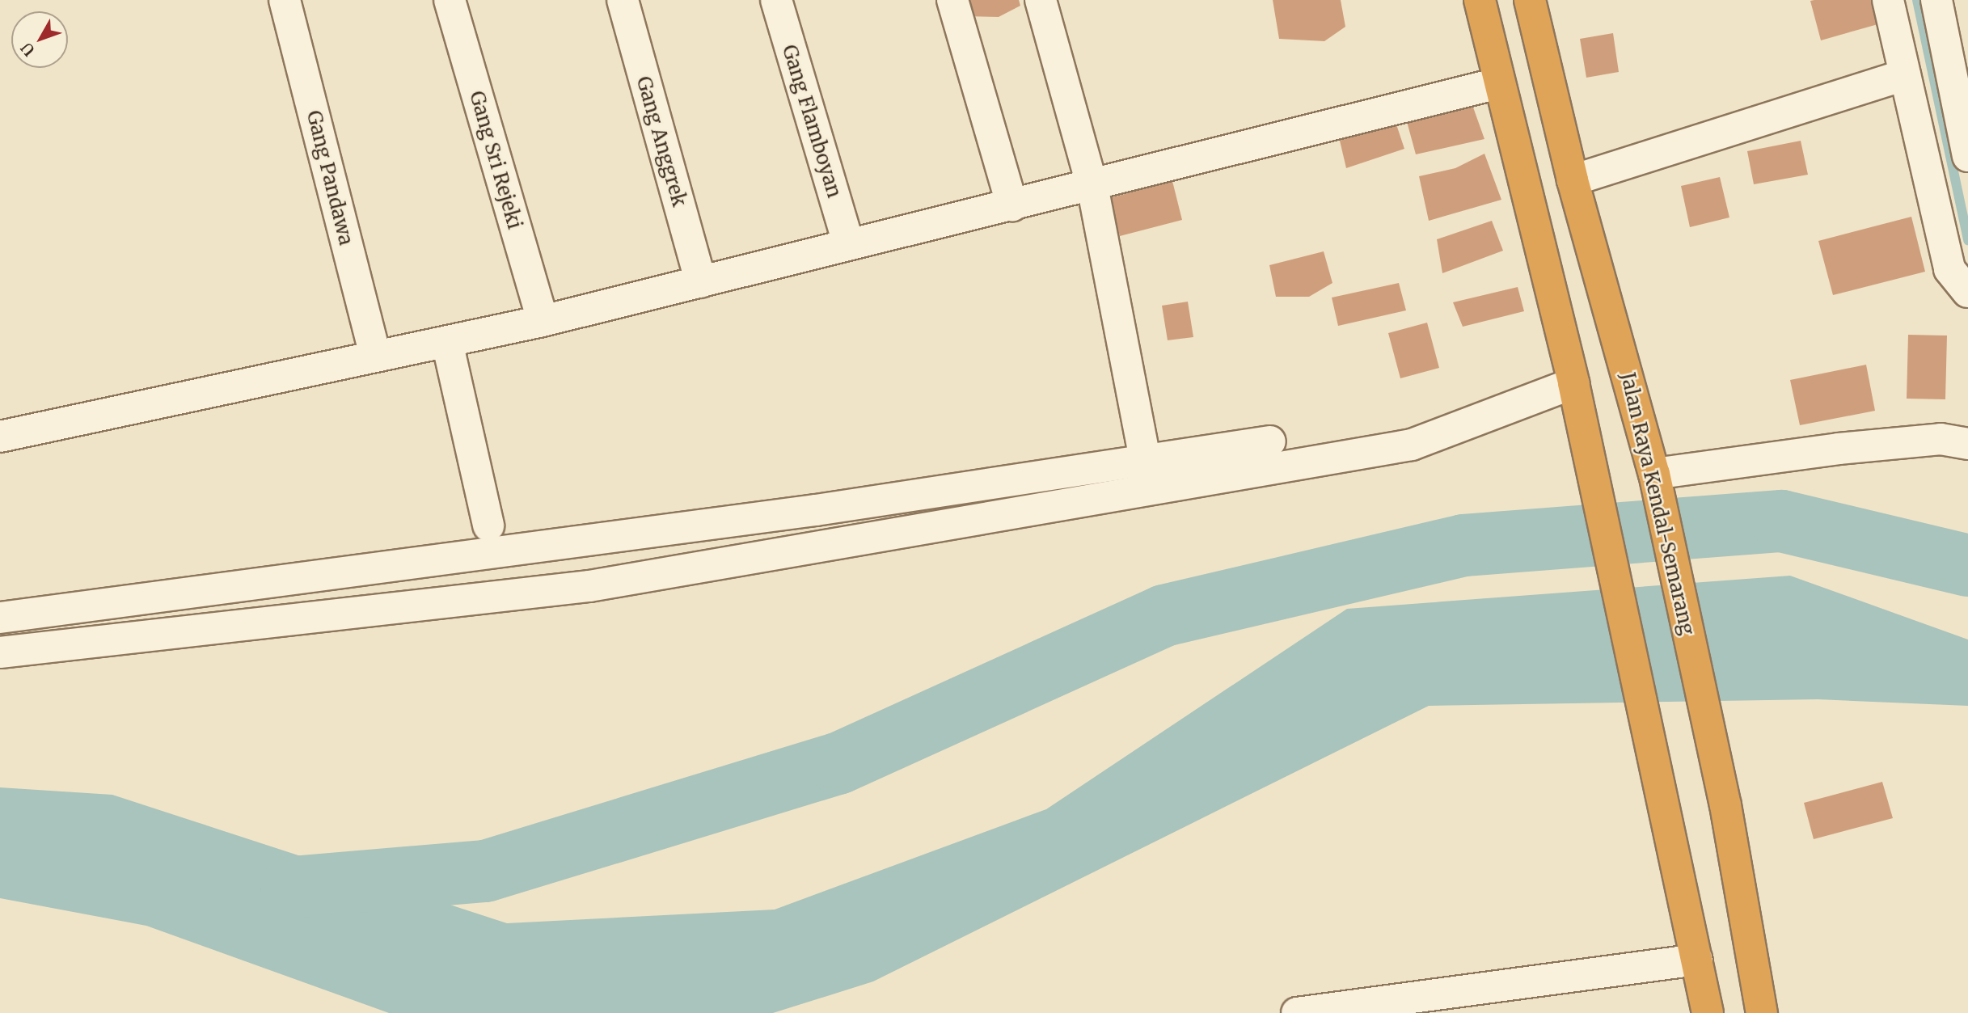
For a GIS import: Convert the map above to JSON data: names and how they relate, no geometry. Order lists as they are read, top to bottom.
{
  "streets": {
    "highway": ["Jalan Raya Kendal-Semarang"],
    "street": [
      "Gang Flamboyan",
      "Gang Anggrek",
      "Gang Sri Rejeki",
      "Gang Pandawa"
    ]
  },
  "north": "bottom left"
}
